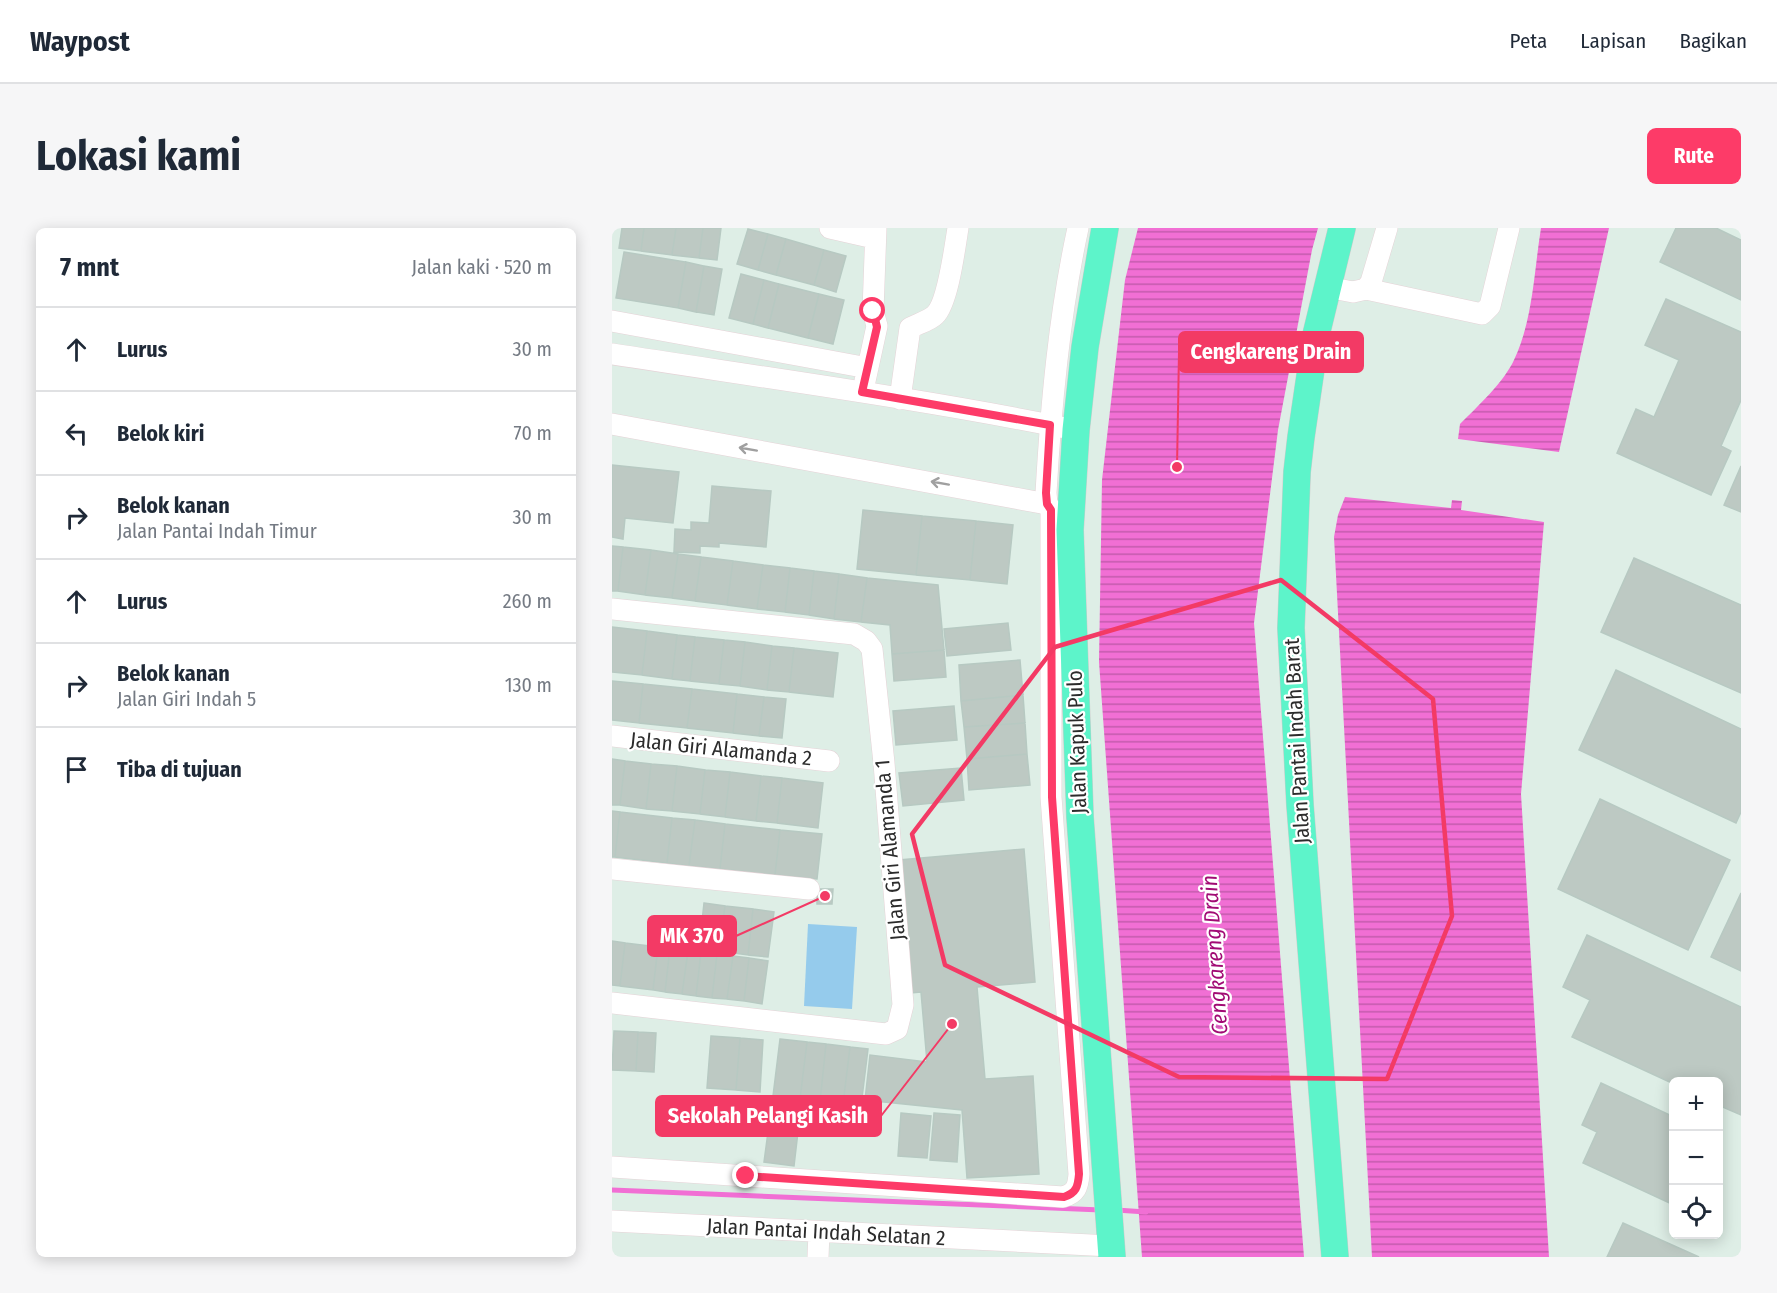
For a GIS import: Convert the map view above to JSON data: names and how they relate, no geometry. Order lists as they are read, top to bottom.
{
  "streets": {
    "main road": ["Jalan Pantai Indah Barat", "Jalan Kapuk Pulo"],
    "street": ["Jalan Giri Alamanda 2", "Jalan Giri Alamanda 1", "Jalan Pantai Indah Selatan 2"]
  },
  "crossings": [
    ["Jalan Kapuk Pulo", "Jalan Pantai Indah Selatan 2"]
  ],
  "water": ["Cengkareng Drain"],
  "places": ["Cengkareng Drain", "MK 370", "Sekolah Pelangi Kasih"],
  "page": {
    "header": "Waypost",
    "nav": ["Peta", "Lapisan", "Bagikan"],
    "buttons": "Rute",
    "title": "Lokasi kami",
    "heading": ["7 mnt", "Jalan kaki · 520 m"],
    "list": [
      ["Lurus", "30 m"],
      ["Belok kiri", "70 m"],
      ["Belok kanan", "Jalan Pantai Indah Timur", "30 m"],
      ["Lurus", "260 m"],
      ["Belok kanan", "Jalan Giri Indah 5", "130 m"],
      "Tiba di tujuan"
    ],
    "map_buttons": ["+", "−"]
  }
}
